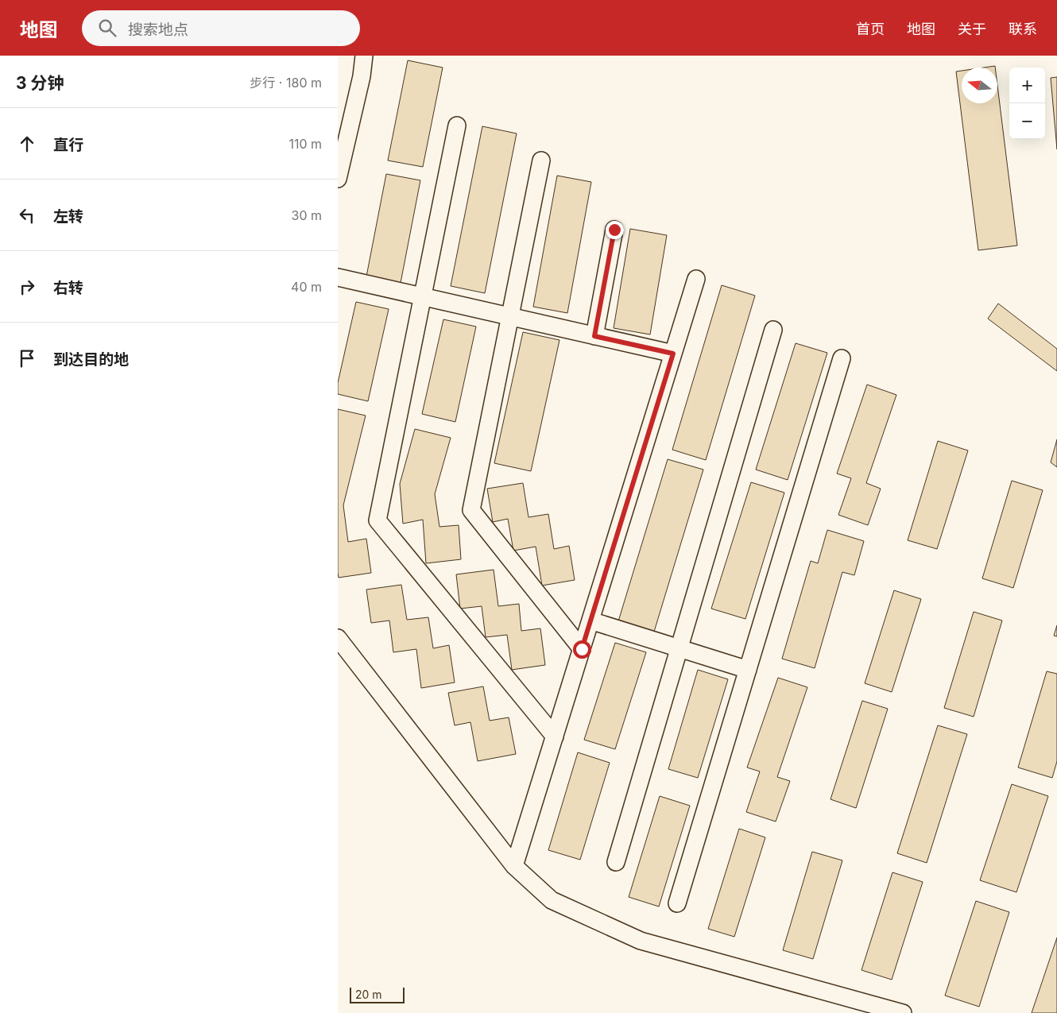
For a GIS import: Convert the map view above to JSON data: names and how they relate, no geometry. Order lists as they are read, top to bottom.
{
  "scale_bar": "20 m",
  "north": "left",
  "page": {
    "header": "地图",
    "search": "搜索地点",
    "nav": [
      "首页",
      "地图",
      "关于",
      "联系"
    ],
    "heading": ["3 分钟", "步行 · 180 m"],
    "map_buttons": ["+", "−"],
    "list": [
      ["直行", "110 m"],
      ["左转", "30 m"],
      ["右转", "40 m"],
      "到达目的地"
    ],
    "scale": "20 m"
  }
}
